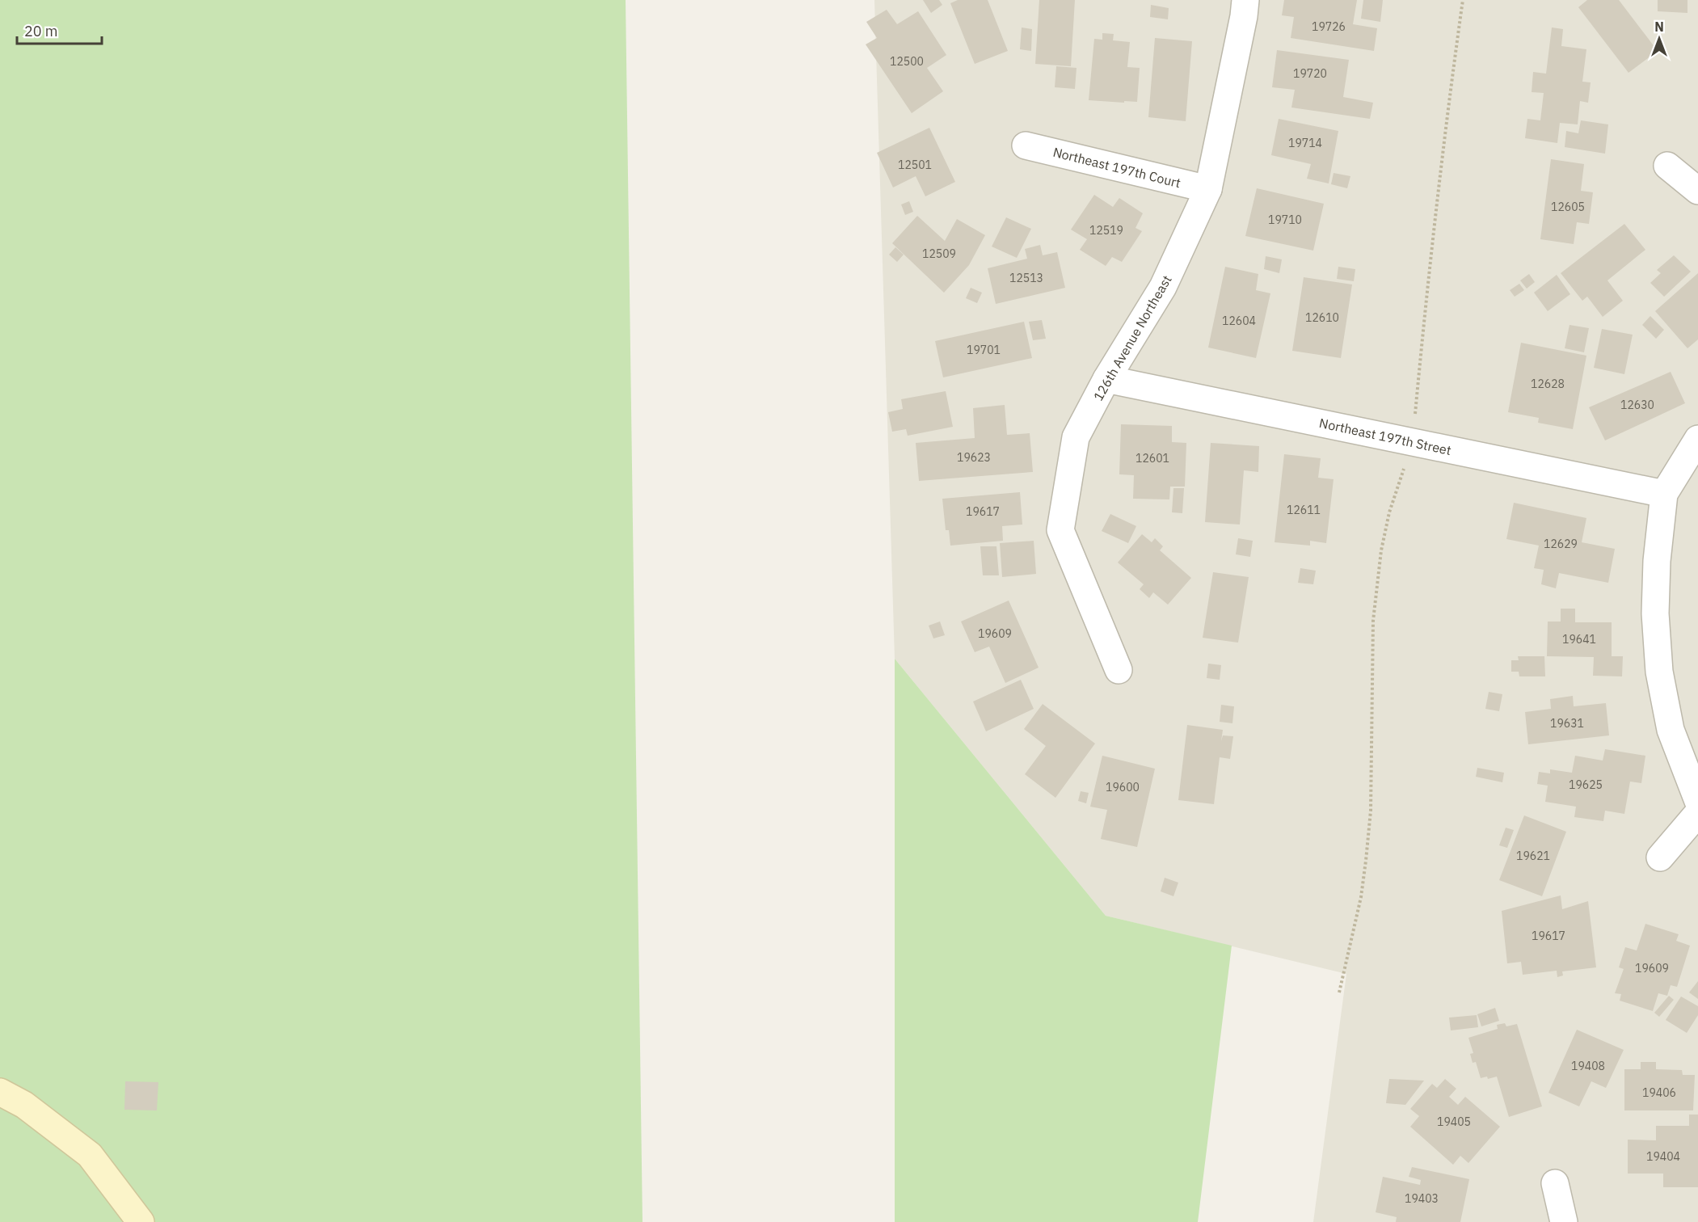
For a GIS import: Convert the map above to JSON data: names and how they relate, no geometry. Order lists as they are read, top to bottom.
{
  "streets": {
    "street": ["Northeast 197th Court", "126th Avenue Northeast", "Northeast 197th Street"]
  },
  "crossings": [
    ["Northeast 197th Court", "126th Avenue Northeast"],
    ["126th Avenue Northeast", "Northeast 197th Street"]
  ],
  "house_numbers": [
    "19726",
    "12500",
    "19720",
    "19714",
    "12501",
    "12605",
    "19710",
    "12519",
    "12509",
    "12513",
    "12610",
    "12604",
    "19701",
    "12628",
    "12630",
    "19623",
    "12601",
    "12611",
    "19617",
    "12629",
    "19609",
    "19641",
    "19631",
    "19625",
    "19600",
    "19621",
    "19617",
    "19609",
    "19408",
    "19406",
    "19405",
    "19404",
    "19403"
  ],
  "scale_bar": "20 m",
  "north": "top"
}
